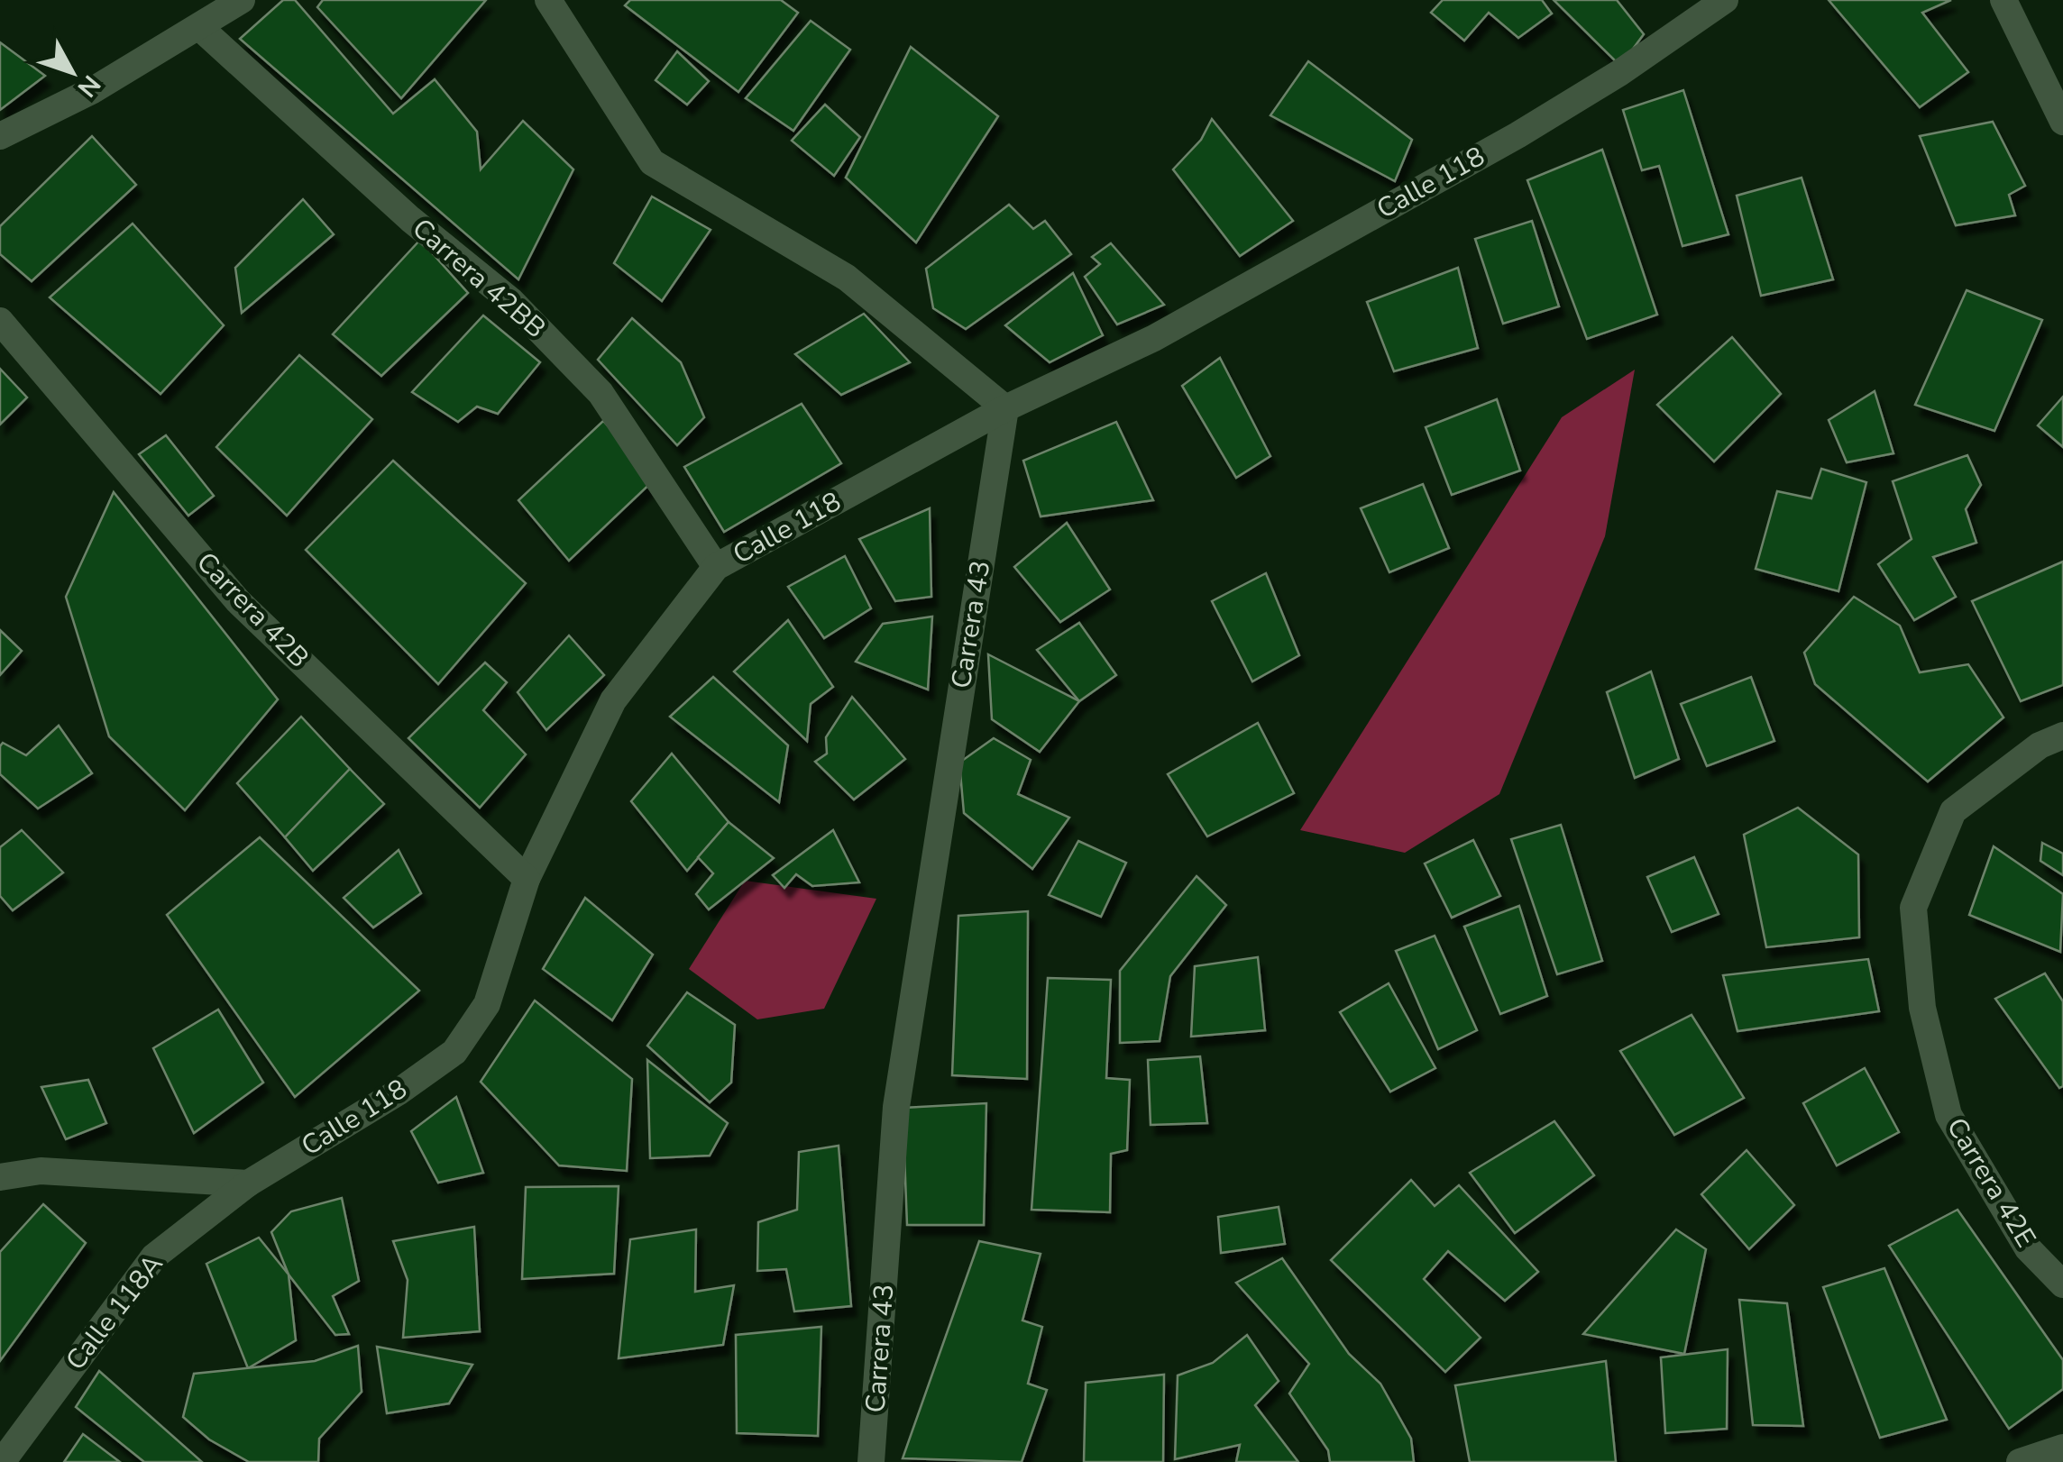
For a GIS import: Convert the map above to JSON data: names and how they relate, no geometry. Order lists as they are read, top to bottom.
{
  "streets": {
    "street": [
      "Calle 118",
      "Carrera 42BB",
      "Carrera 42B",
      "Carrera 43",
      "Carrera 42E",
      "Calle 118A"
    ]
  },
  "crossings": [
    ["Calle 118", "Carrera 42BB"],
    ["Calle 118", "Carrera 42B"],
    ["Calle 118", "Carrera 43"],
    ["Calle 118", "Calle 118A"]
  ],
  "north": "bottom right"
}
